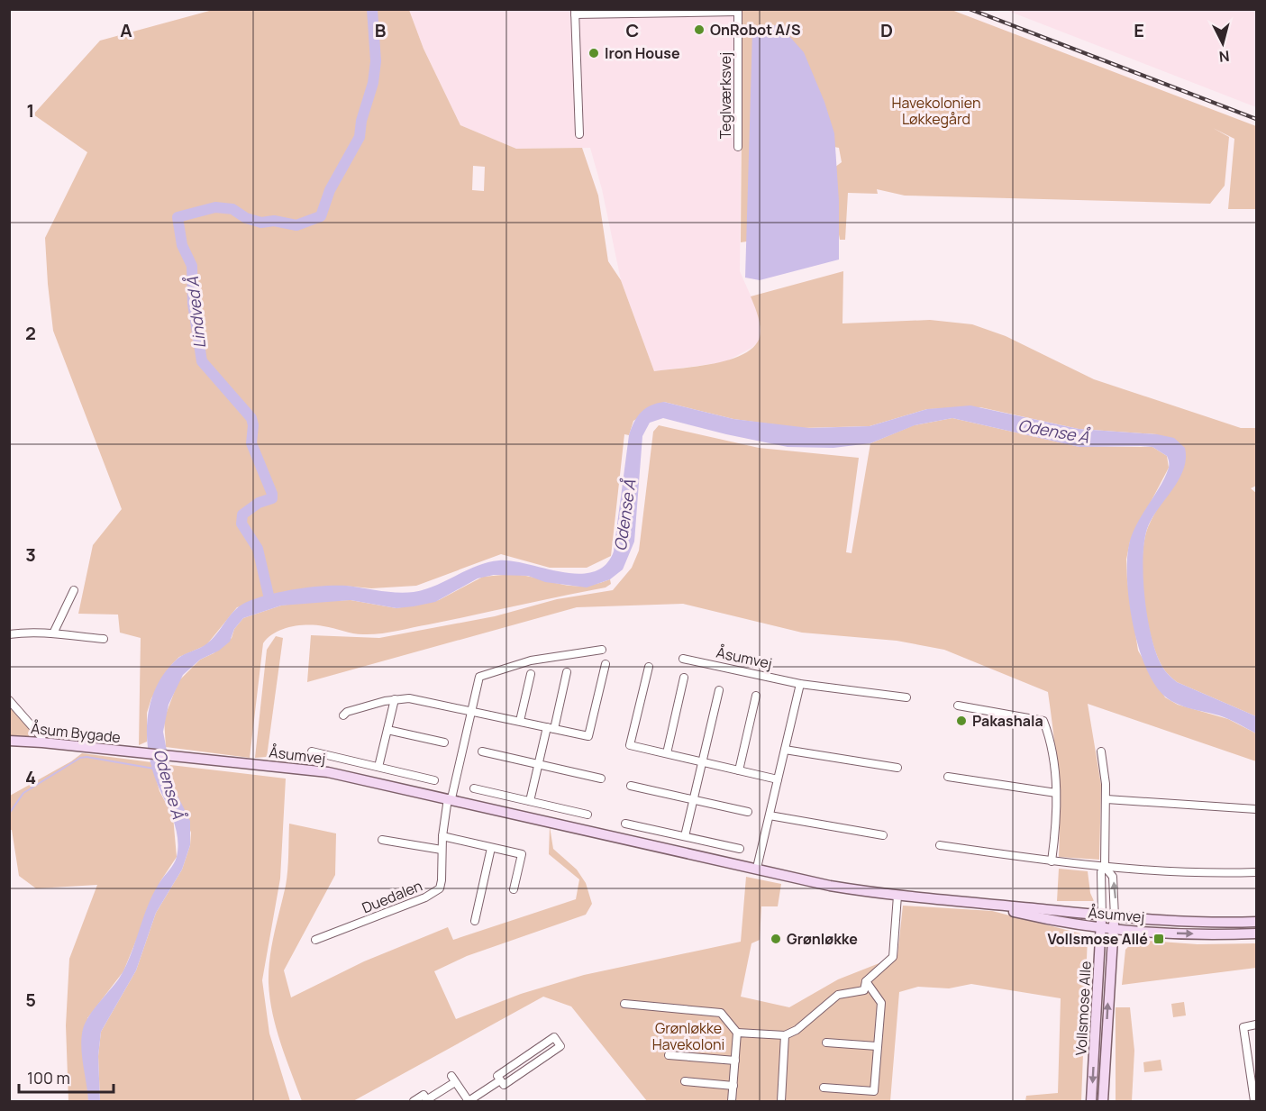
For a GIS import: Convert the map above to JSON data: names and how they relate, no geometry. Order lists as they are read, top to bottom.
{
  "streets": {
    "street": [
      "Teglværksvej",
      "Åsumvej",
      "Åsum Bygade",
      "Duedalen",
      "Vollsmose Alle"
    ]
  },
  "crossings": [
    ["Åsumvej", "Åsum Bygade"],
    ["Åsumvej", "Duedalen"],
    ["Åsumvej", "Vollsmose Alle"]
  ],
  "water": ["Lindved Å", "Odense Å"],
  "parks": ["Havekolonien Løkkegård", "Grønløkke Havekoloni"],
  "places": {
    "other": [
      "OnRobot A/S",
      "Iron House",
      "Pakashala",
      "Grønløkke"
    ],
    "transit": ["Vollsmose Allé"]
  },
  "scale_bar": "100 m",
  "north": "bottom",
  "grid": {
    "columns": [
      "A",
      "B",
      "C",
      "D",
      "E"
    ],
    "rows": [
      "1",
      "2",
      "3",
      "4",
      "5"
    ]
  }
}
